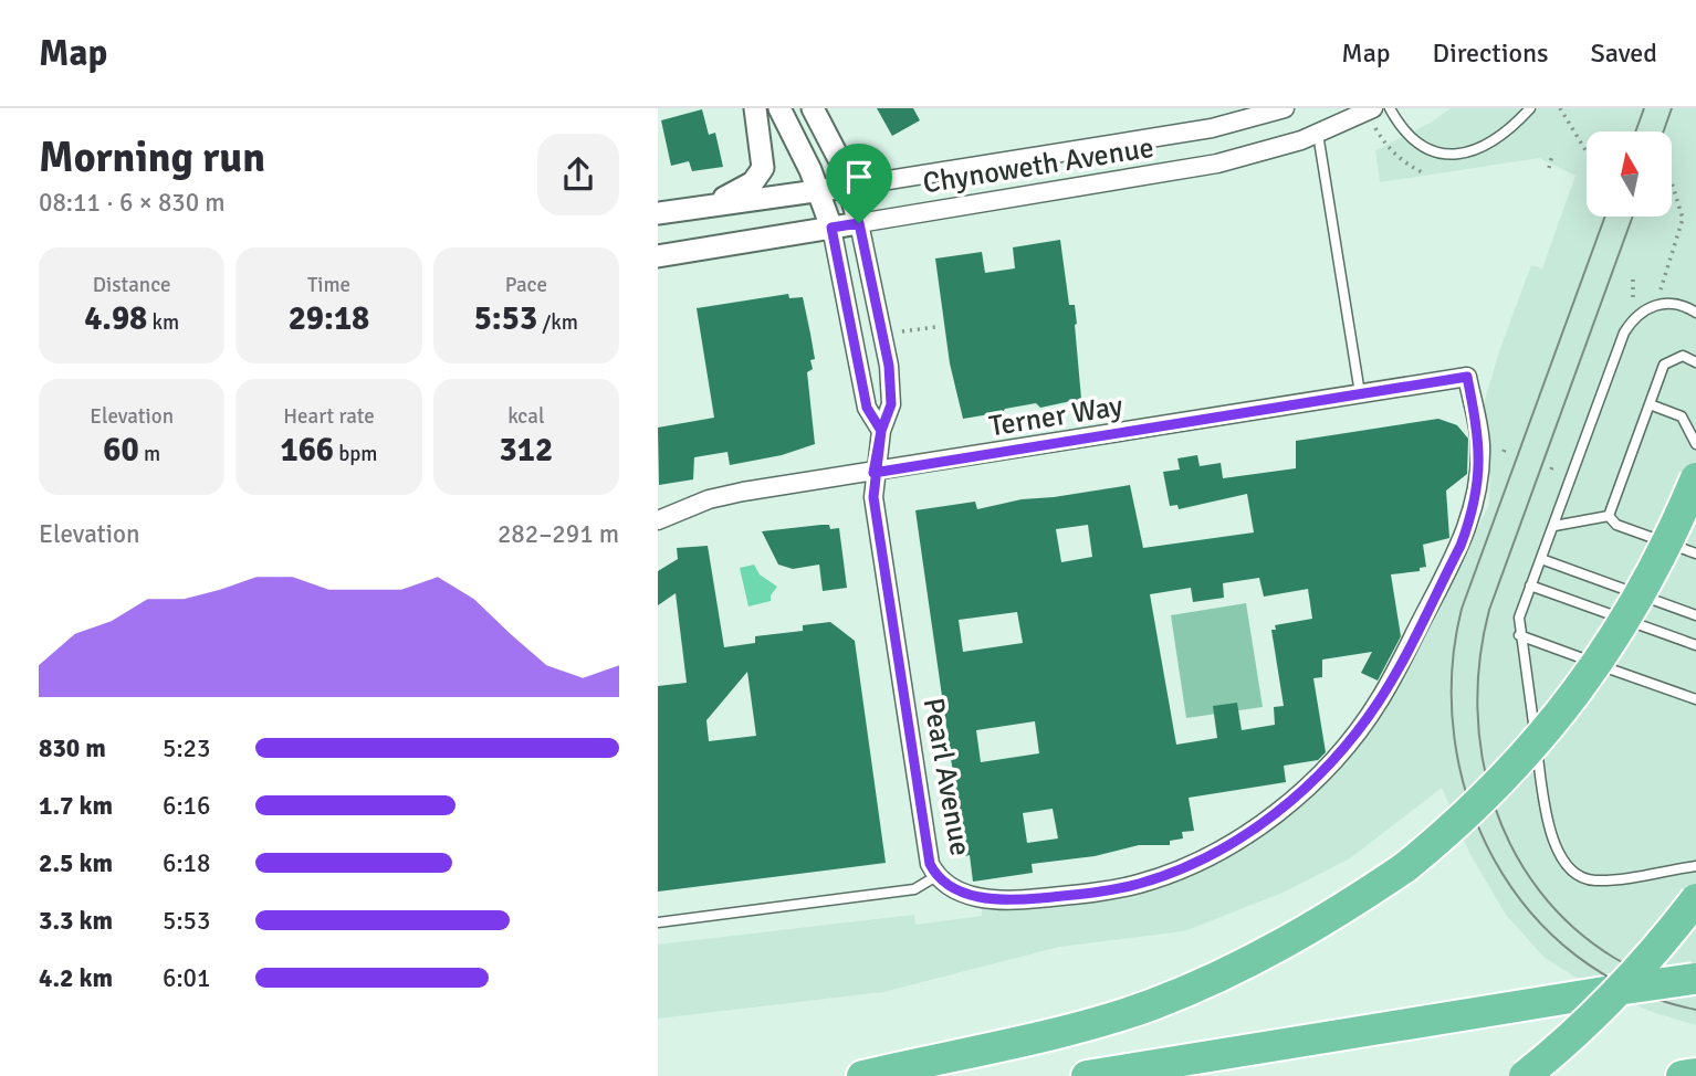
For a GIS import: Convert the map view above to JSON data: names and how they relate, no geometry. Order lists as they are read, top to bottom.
{
  "streets": {
    "street": ["Chynoweth Avenue", "Terner Way", "Pearl Avenue"]
  },
  "crossings": [
    ["Chynoweth Avenue", "Pearl Avenue"],
    ["Terner Way", "Pearl Avenue"]
  ],
  "north": "top",
  "page": {
    "header": "Map",
    "nav": ["Map", "Directions", "Saved"],
    "heading": ["Morning run", "08:11 · 6 × 830 m"],
    "stats": [
      ["Distance", "4.98 km"],
      ["Time", "29:18"],
      ["Pace", "5:53 /km"],
      ["Elevation", "60 m"],
      ["Heart rate", "166 bpm"],
      ["kcal", "312"]
    ],
    "chart": ["Elevation", "282–291 m"],
    "list": [
      {
        "name": "830 m",
        "note": "5:23"
      },
      {
        "name": "1.7 km",
        "note": "6:16"
      },
      {
        "name": "2.5 km",
        "note": "6:18"
      },
      {
        "name": "3.3 km",
        "note": "5:53"
      },
      {
        "name": "4.2 km",
        "note": "6:01"
      }
    ]
  }
}
